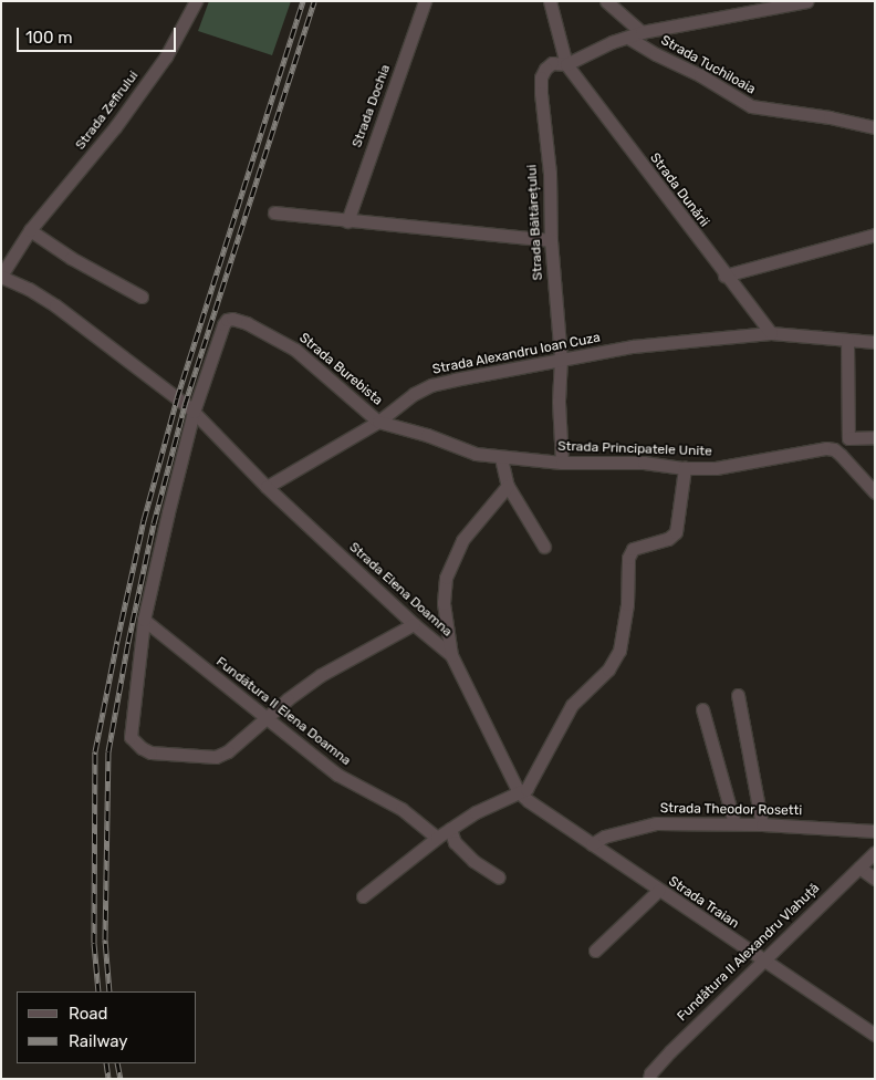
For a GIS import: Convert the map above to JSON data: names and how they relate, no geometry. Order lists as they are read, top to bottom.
{
  "streets": {
    "street": [
      "Strada Tuchiloaia",
      "Strada Dochia",
      "Strada Zefirului",
      "Strada Dunării",
      "Strada Băltărețului",
      "Strada Alexandru Ioan Cuza",
      "Strada Burebista",
      "Strada Principatele Unite",
      "Strada Elena Doamna",
      "Fundătura II Elena Doamna",
      "Strada Theodor Rosetti",
      "Strada Traian",
      "Fundătura II Alexandru Vlahuță"
    ]
  },
  "crossings": [
    ["Strada Dunării", "Strada Băltărețului"],
    ["Strada Dunării", "Strada Alexandru Ioan Cuza"],
    ["Strada Băltărețului", "Strada Alexandru Ioan Cuza"],
    ["Strada Băltărețului", "Strada Principatele Unite"],
    ["Strada Alexandru Ioan Cuza", "Strada Burebista"],
    ["Strada Alexandru Ioan Cuza", "Strada Principatele Unite"],
    ["Strada Alexandru Ioan Cuza", "Strada Elena Doamna"],
    ["Strada Burebista", "Strada Principatele Unite"],
    ["Strada Elena Doamna", "Strada Traian"],
    ["Strada Theodor Rosetti", "Strada Traian"],
    ["Strada Traian", "Fundătura II Alexandru Vlahuță"]
  ],
  "legend": ["Road", "Railway"],
  "scale_bar": "100 m"
}
